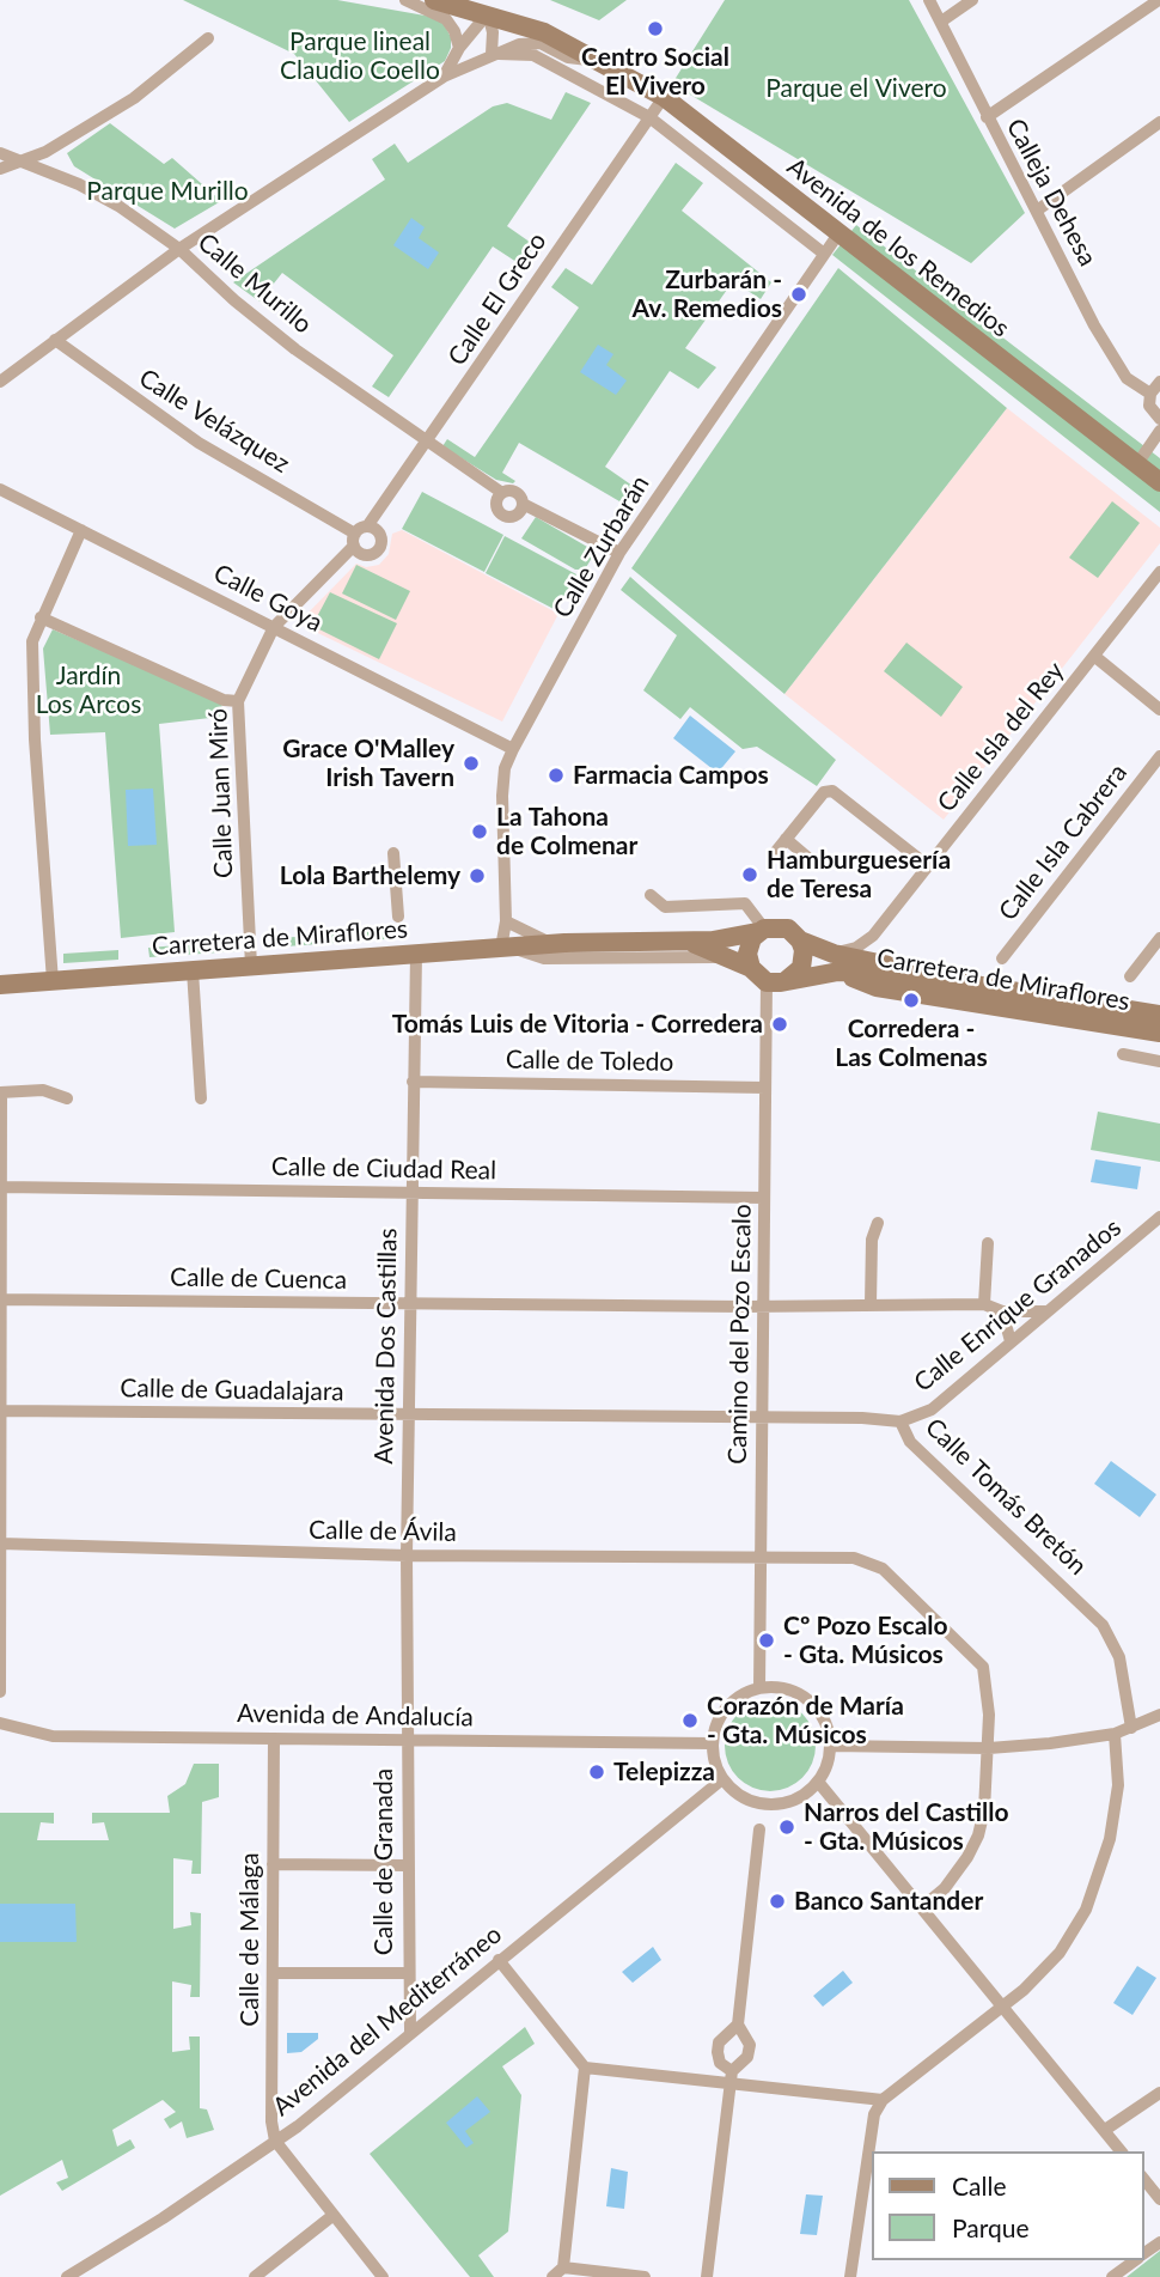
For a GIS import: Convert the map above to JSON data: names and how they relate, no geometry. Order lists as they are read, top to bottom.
{
  "streets": {
    "main road": ["Avenida de los Remedios", "Carretera de Miraflores"],
    "street": [
      "Calleja Dehesa",
      "Calle Murillo",
      "Calle El Greco",
      "Calle Velázquez",
      "Calle Zurbarán",
      "Calle Goya",
      "Calle Isla del Rey",
      "Calle Juan Miró",
      "Calle Isla Cabrera",
      "Calle de Toledo",
      "Calle de Ciudad Real",
      "Calle de Cuenca",
      "Calle Enrique Granados",
      "Camino del Pozo Escalo",
      "Avenida Dos Castillas",
      "Calle de Guadalajara",
      "Calle Tomás Bretón",
      "Calle de Ávila",
      "Avenida de Andalucía",
      "Calle de Granada",
      "Calle de Málaga",
      "Avenida del Mediterráneo"
    ]
  },
  "crossings": [
    ["Avenida de los Remedios", "Calle Murillo"],
    ["Avenida de los Remedios", "Calle El Greco"],
    ["Avenida de los Remedios", "Calle Velázquez"],
    ["Avenida de los Remedios", "Calle Zurbarán"],
    ["Calle Murillo", "Calle El Greco"],
    ["Calle El Greco", "Calle Velázquez"],
    ["Calle Zurbarán", "Calle Goya"],
    ["Calle Zurbarán", "Carretera de Miraflores"],
    ["Calle Goya", "Calle Juan Miró"],
    ["Calle Isla del Rey", "Carretera de Miraflores"],
    ["Calle Juan Miró", "Carretera de Miraflores"],
    ["Carretera de Miraflores", "Camino del Pozo Escalo"],
    ["Carretera de Miraflores", "Avenida Dos Castillas"],
    ["Calle de Toledo", "Camino del Pozo Escalo"],
    ["Calle de Toledo", "Avenida Dos Castillas"],
    ["Calle de Ciudad Real", "Camino del Pozo Escalo"],
    ["Calle de Ciudad Real", "Avenida Dos Castillas"],
    ["Calle de Cuenca", "Camino del Pozo Escalo"],
    ["Calle de Cuenca", "Avenida Dos Castillas"],
    ["Calle Enrique Granados", "Calle Tomás Bretón"],
    ["Camino del Pozo Escalo", "Calle de Guadalajara"],
    ["Camino del Pozo Escalo", "Calle Tomás Bretón"],
    ["Camino del Pozo Escalo", "Calle de Ávila"],
    ["Camino del Pozo Escalo", "Avenida de Andalucía"],
    ["Camino del Pozo Escalo", "Avenida del Mediterráneo"],
    ["Avenida Dos Castillas", "Calle de Guadalajara"],
    ["Avenida Dos Castillas", "Calle de Ávila"],
    ["Avenida Dos Castillas", "Avenida de Andalucía"],
    ["Avenida Dos Castillas", "Calle de Granada"],
    ["Calle de Guadalajara", "Calle Tomás Bretón"],
    ["Avenida de Andalucía", "Calle de Granada"],
    ["Avenida de Andalucía", "Calle de Málaga"],
    ["Avenida de Andalucía", "Avenida del Mediterráneo"],
    ["Calle de Granada", "Avenida del Mediterráneo"],
    ["Calle de Málaga", "Avenida del Mediterráneo"]
  ],
  "parks": [
    "Parque lineal Claudio Coello",
    "Parque el Vivero",
    "Parque Murillo",
    "Jardín Los Arcos"
  ],
  "places": [
    "Centro Social El Vivero",
    "Zurbarán - Av. Remedios",
    "Grace O'Malley Irish Tavern",
    "Farmacia Campos",
    "La Tahona de Colmenar",
    "Hamburguesería de Teresa",
    "Lola Barthelemy",
    "Corredera - Las Colmenas",
    "Tomás Luis de Vitoria - Corredera",
    "Cº Pozo Escalo - Gta. Músicos",
    "Corazón de María - Gta. Músicos",
    "Telepizza",
    "Narros del Castillo - Gta. Músicos",
    "Banco Santander"
  ],
  "legend": ["Calle", "Parque"]
}
